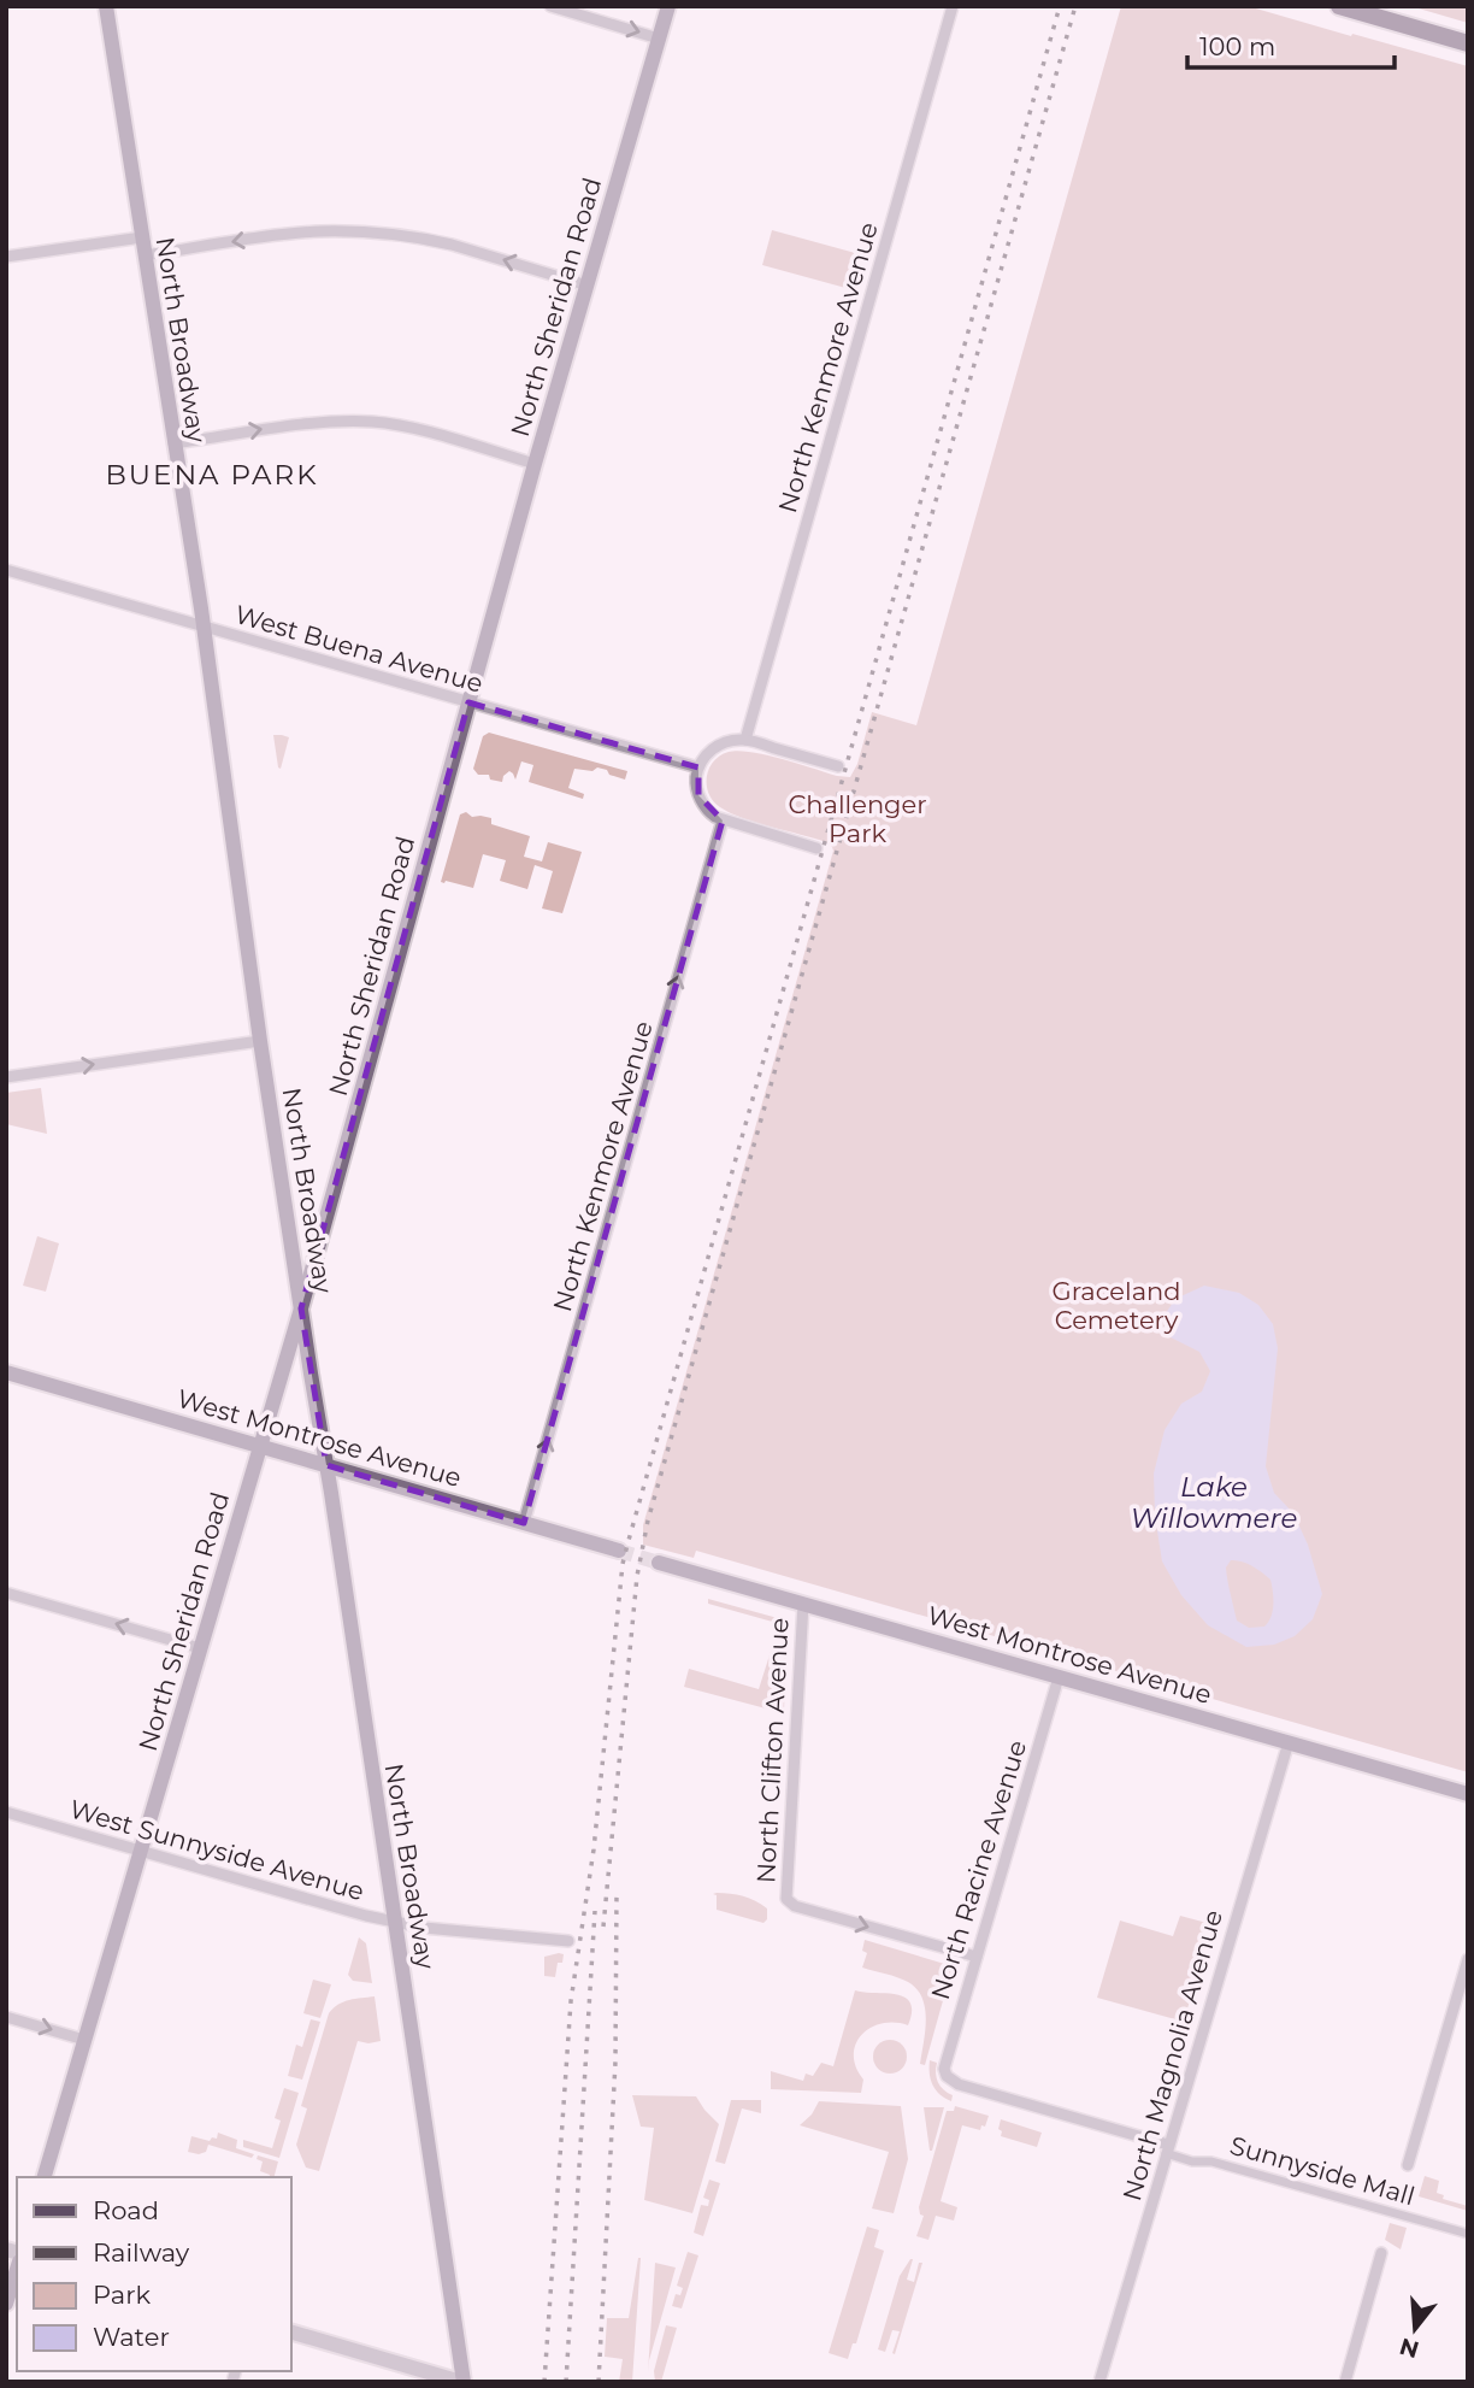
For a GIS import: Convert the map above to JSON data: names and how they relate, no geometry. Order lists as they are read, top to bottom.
{
  "streets": {
    "main road": ["North Sheridan Road", "North Broadway", "West Montrose Avenue"],
    "street": [
      "North Kenmore Avenue",
      "West Buena Avenue",
      "North Clifton Avenue",
      "West Sunnyside Avenue",
      "North Racine Avenue",
      "North Magnolia Avenue",
      "Sunnyside Mall"
    ]
  },
  "crossings": [
    ["North Sheridan Road", "North Broadway"],
    ["North Sheridan Road", "West Buena Avenue"],
    ["North Sheridan Road", "West Montrose Avenue"],
    ["North Sheridan Road", "West Sunnyside Avenue"],
    ["North Broadway", "West Buena Avenue"],
    ["North Broadway", "West Montrose Avenue"],
    ["North Broadway", "West Sunnyside Avenue"],
    ["North Kenmore Avenue", "West Montrose Avenue"],
    ["West Montrose Avenue", "North Clifton Avenue"],
    ["West Montrose Avenue", "North Racine Avenue"],
    ["West Montrose Avenue", "North Magnolia Avenue"],
    ["North Clifton Avenue", "North Racine Avenue"],
    ["North Racine Avenue", "North Magnolia Avenue"],
    ["North Racine Avenue", "Sunnyside Mall"],
    ["North Magnolia Avenue", "Sunnyside Mall"]
  ],
  "one_way": ["North Kenmore Avenue"],
  "districts": ["BUENA PARK"],
  "water": ["Lake Willowmere"],
  "parks": ["Challenger Park", "Graceland Cemetery"],
  "legend": [
    "Road",
    "Railway",
    "Park",
    "Water"
  ],
  "scale_bar": "100 m",
  "north": "bottom"
}
